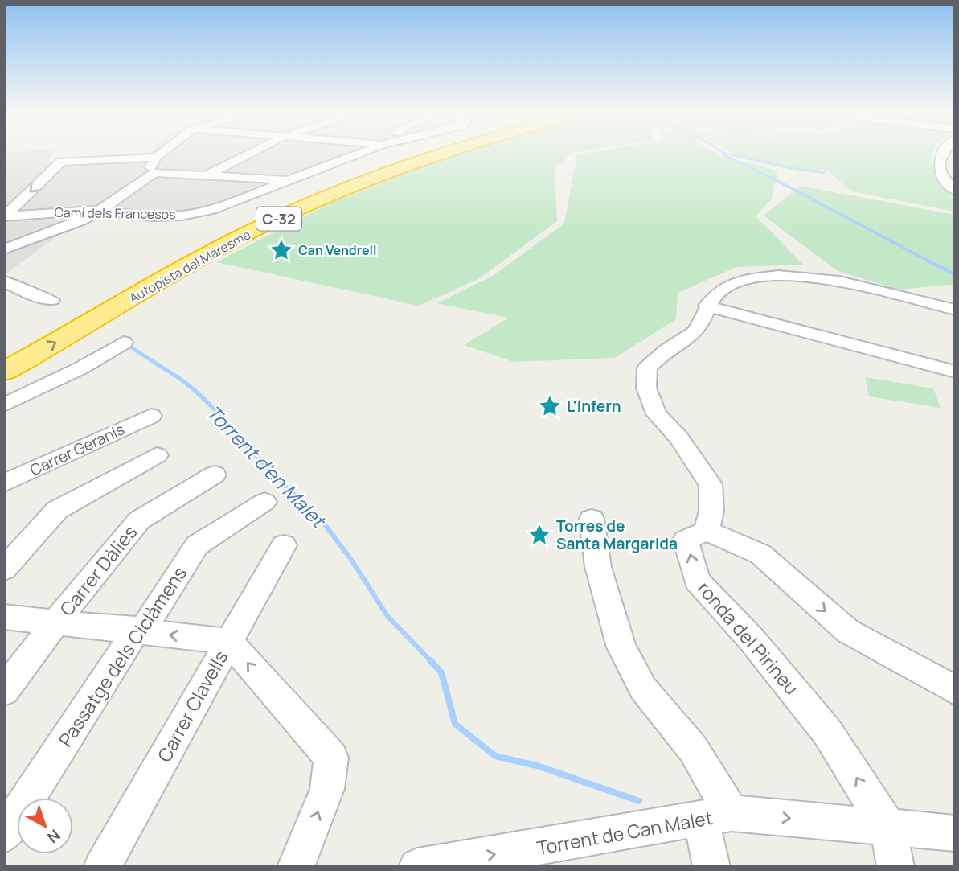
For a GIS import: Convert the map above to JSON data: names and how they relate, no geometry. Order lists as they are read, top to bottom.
{
  "streets": {
    "highway": ["C-32", "Autopista del Maresme"],
    "street": [
      "Camí dels Francesos",
      "Carrer Geranis",
      "Carrer Dàlies",
      "ronda del Pirineu",
      "Passatge dels Ciclàmens",
      "Carrer Clavells",
      "Torrent de Can Malet"
    ]
  },
  "one_way": ["Torrent de Can Malet"],
  "water": ["Torrent d'en Malet"],
  "places": {
    "place": ["Can Vendrell", "L'Infern", "Torres de Santa Margarida"]
  },
  "north": "bottom right"
}
